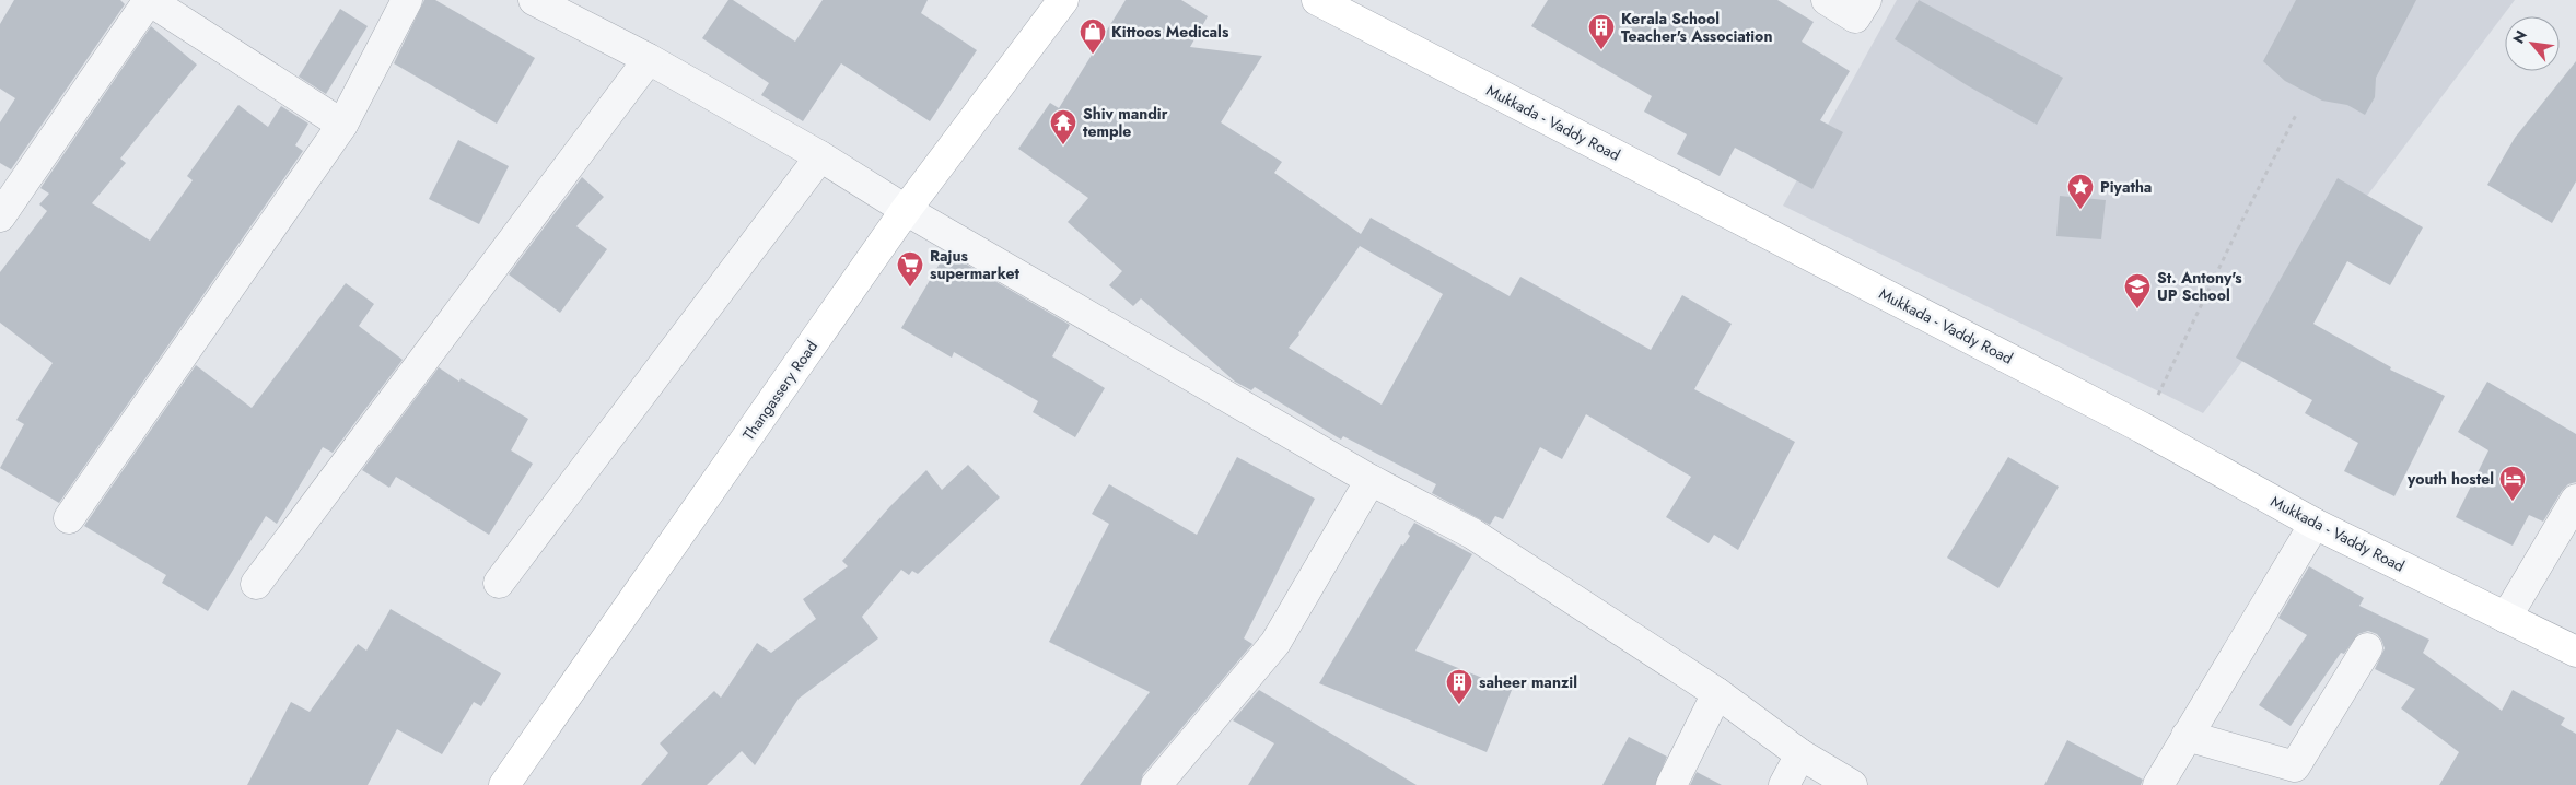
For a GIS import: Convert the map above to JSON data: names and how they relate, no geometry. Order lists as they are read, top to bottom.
{
  "streets": {
    "street": ["Mukkada - Vaddy Road", "Thangassery Road"]
  },
  "places": {
    "building": ["Kerala School Teacher's Association", "saheer manzil"],
    "shop": ["Kittoos Medicals"],
    "temple": ["Shiv mandir temple"],
    "place": ["Piyatha"],
    "supermarket": ["Rajus supermarket"],
    "school or university": ["St. Antony's UP School"],
    "hotel": ["youth hostel"]
  },
  "north": "top left"
}
